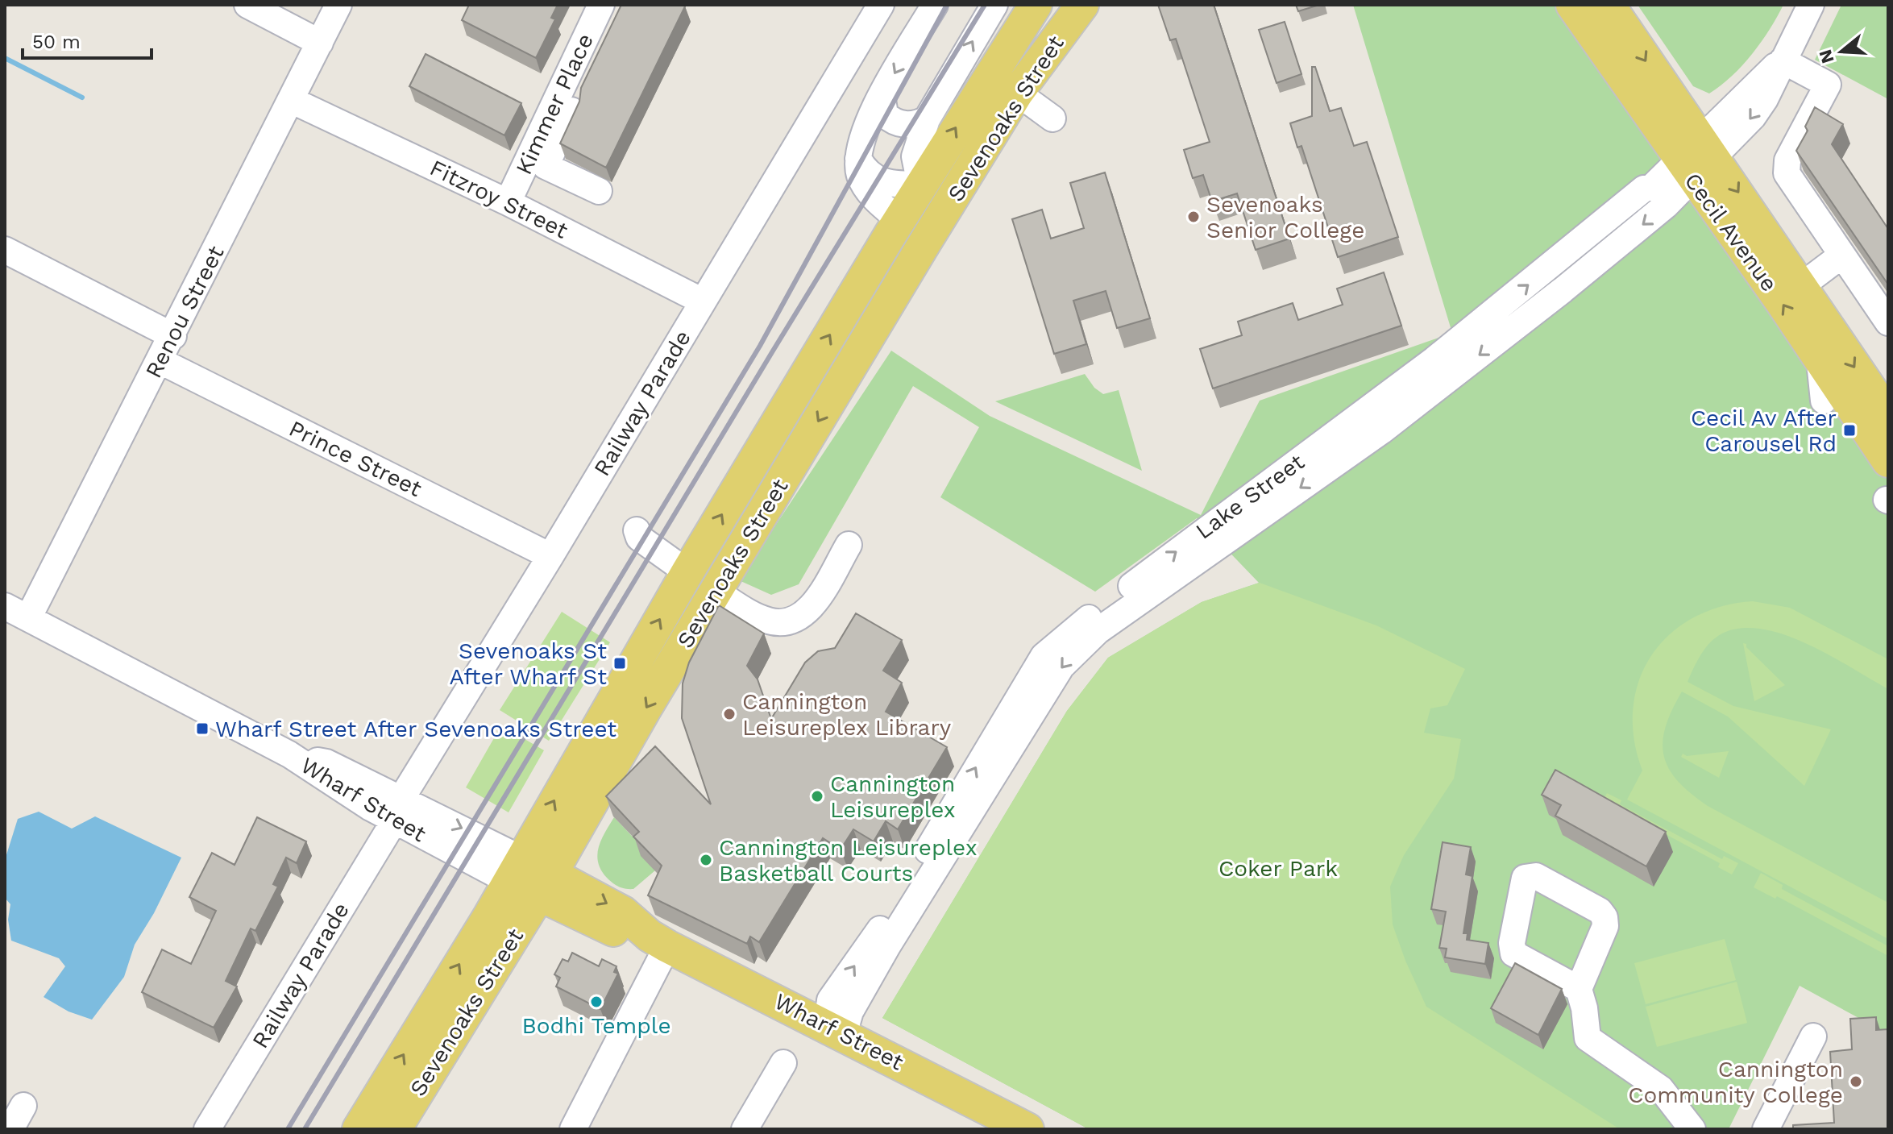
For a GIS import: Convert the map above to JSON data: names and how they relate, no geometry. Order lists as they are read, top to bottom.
{
  "streets": {
    "main road": ["Sevenoaks Street", "Cecil Avenue", "Wharf Street"],
    "street": [
      "Kimmer Place",
      "Fitzroy Street",
      "Renou Street",
      "Railway Parade",
      "Prince Street",
      "Lake Street"
    ]
  },
  "crossings": [
    ["Kimmer Place", "Fitzroy Street"],
    ["Sevenoaks Street", "Wharf Street"],
    ["Fitzroy Street", "Renou Street"],
    ["Fitzroy Street", "Railway Parade"],
    ["Cecil Avenue", "Lake Street"],
    ["Renou Street", "Prince Street"],
    ["Renou Street", "Wharf Street"],
    ["Railway Parade", "Prince Street"],
    ["Railway Parade", "Wharf Street"],
    ["Lake Street", "Wharf Street"]
  ],
  "parks": ["Coker Park"],
  "places": {
    "other": [
      "Sevenoaks Senior College",
      "Cannington Leisureplex Library",
      "Cannington Leisureplex",
      "Cannington Leisureplex Basketball Courts",
      "Bodhi Temple",
      "Cannington Community College"
    ],
    "transit": ["Cecil Av After Carousel Rd", "Sevenoaks St After Wharf St", "Wharf Street After Sevenoaks Street"]
  },
  "scale_bar": "50 m",
  "north": "left"
}
